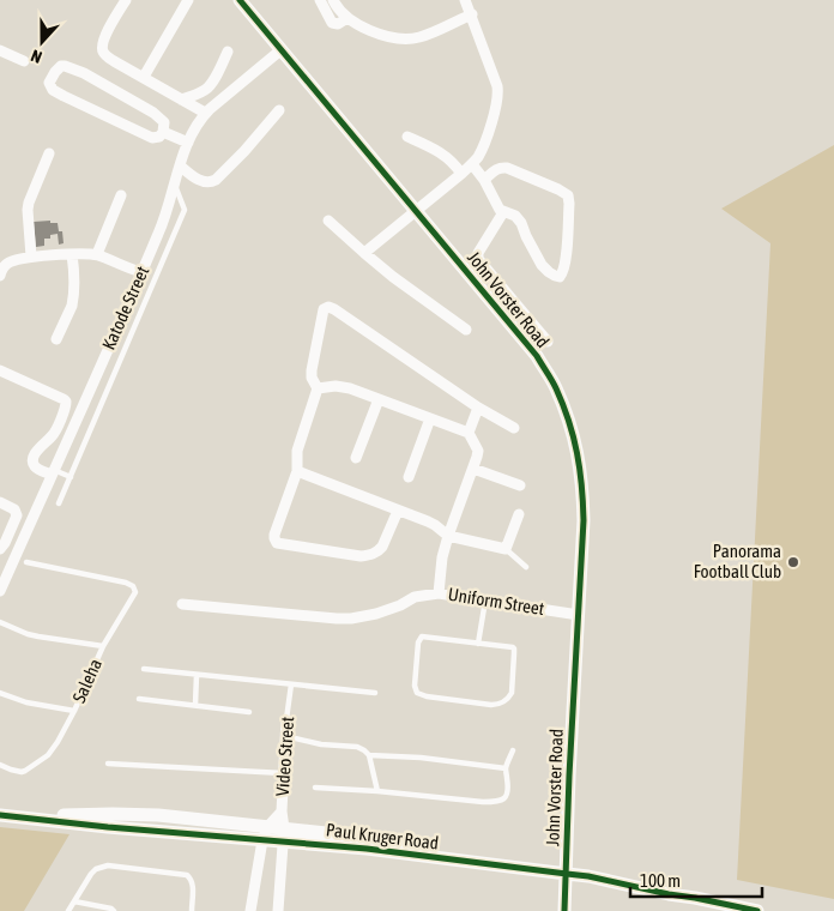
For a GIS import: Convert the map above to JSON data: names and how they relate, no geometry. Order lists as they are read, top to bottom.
{
  "streets": {
    "street": [
      "John Vorster Road",
      "Katode Street",
      "Uniform Street",
      "Video Street",
      "Paul Kruger Road"
    ],
    "lane": ["Saleha"]
  },
  "crossings": [
    ["John Vorster Road", "Katode Street"],
    ["John Vorster Road", "Uniform Street"],
    ["John Vorster Road", "Paul Kruger Road"],
    ["Video Street", "Paul Kruger Road"]
  ],
  "places": ["Panorama Football Club"],
  "scale_bar": "100 m",
  "north": "bottom"
}
